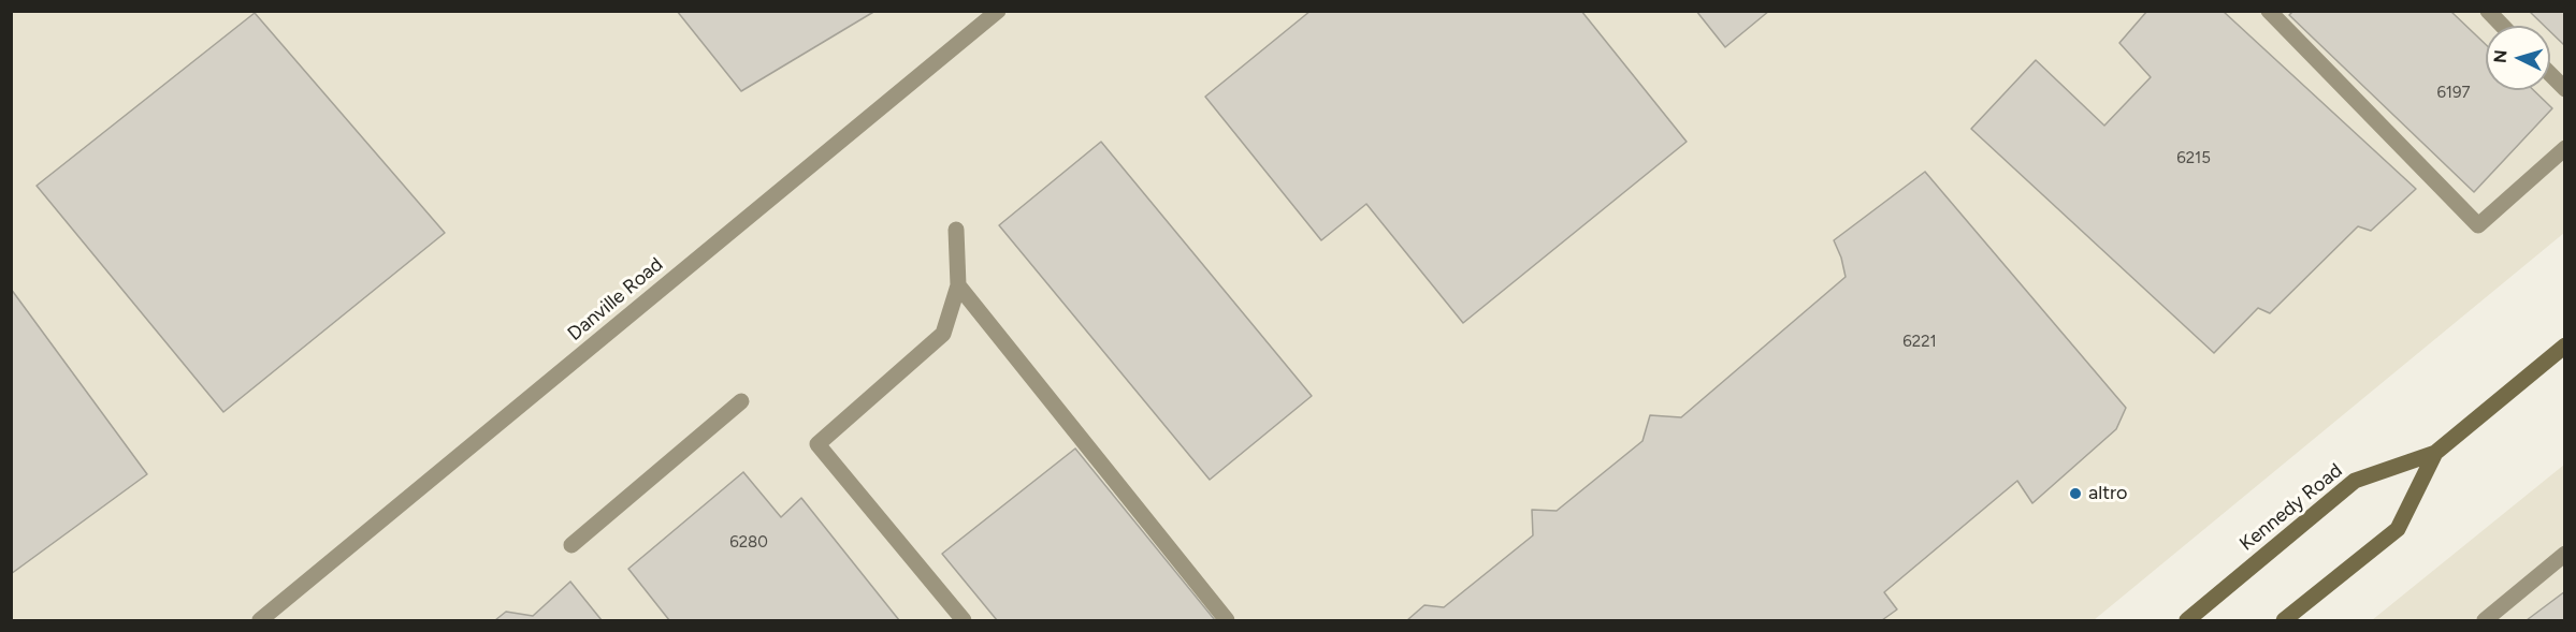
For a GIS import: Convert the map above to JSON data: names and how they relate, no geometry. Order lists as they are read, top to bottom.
{
  "streets": {
    "main road": ["Kennedy Road"],
    "street": ["Danville Road"]
  },
  "places": ["altro"],
  "house_numbers": [
    "6197",
    "6215",
    "6221",
    "6280"
  ],
  "north": "left"
}
